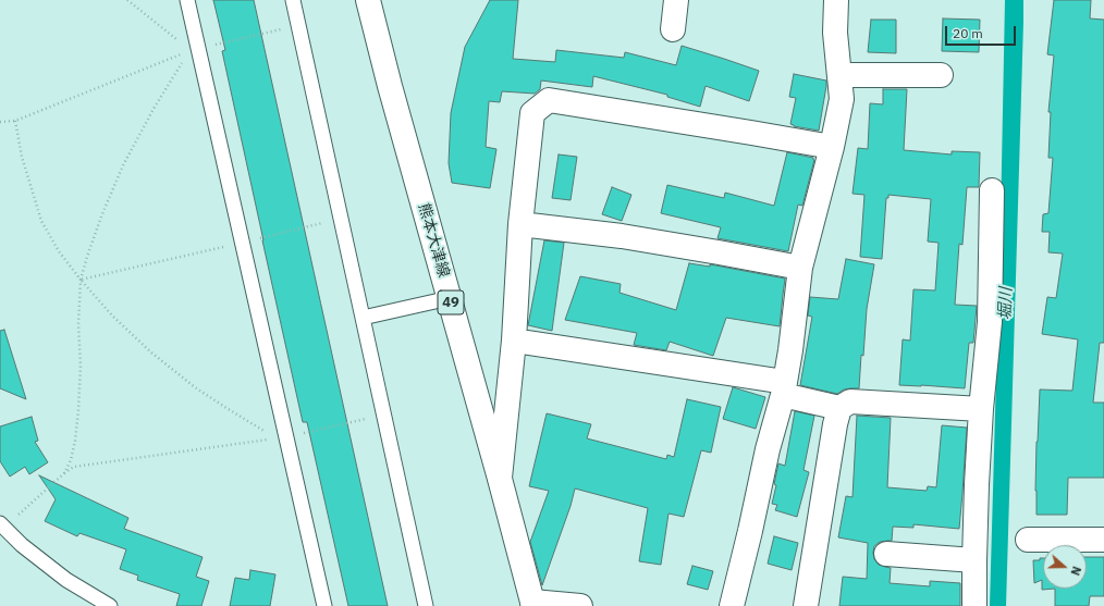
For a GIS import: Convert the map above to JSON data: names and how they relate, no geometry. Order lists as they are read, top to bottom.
{
  "streets": {
    "street": ["熊本大津線", "49"]
  },
  "water": ["堀川"],
  "scale_bar": "20 m",
  "north": "right"
}
